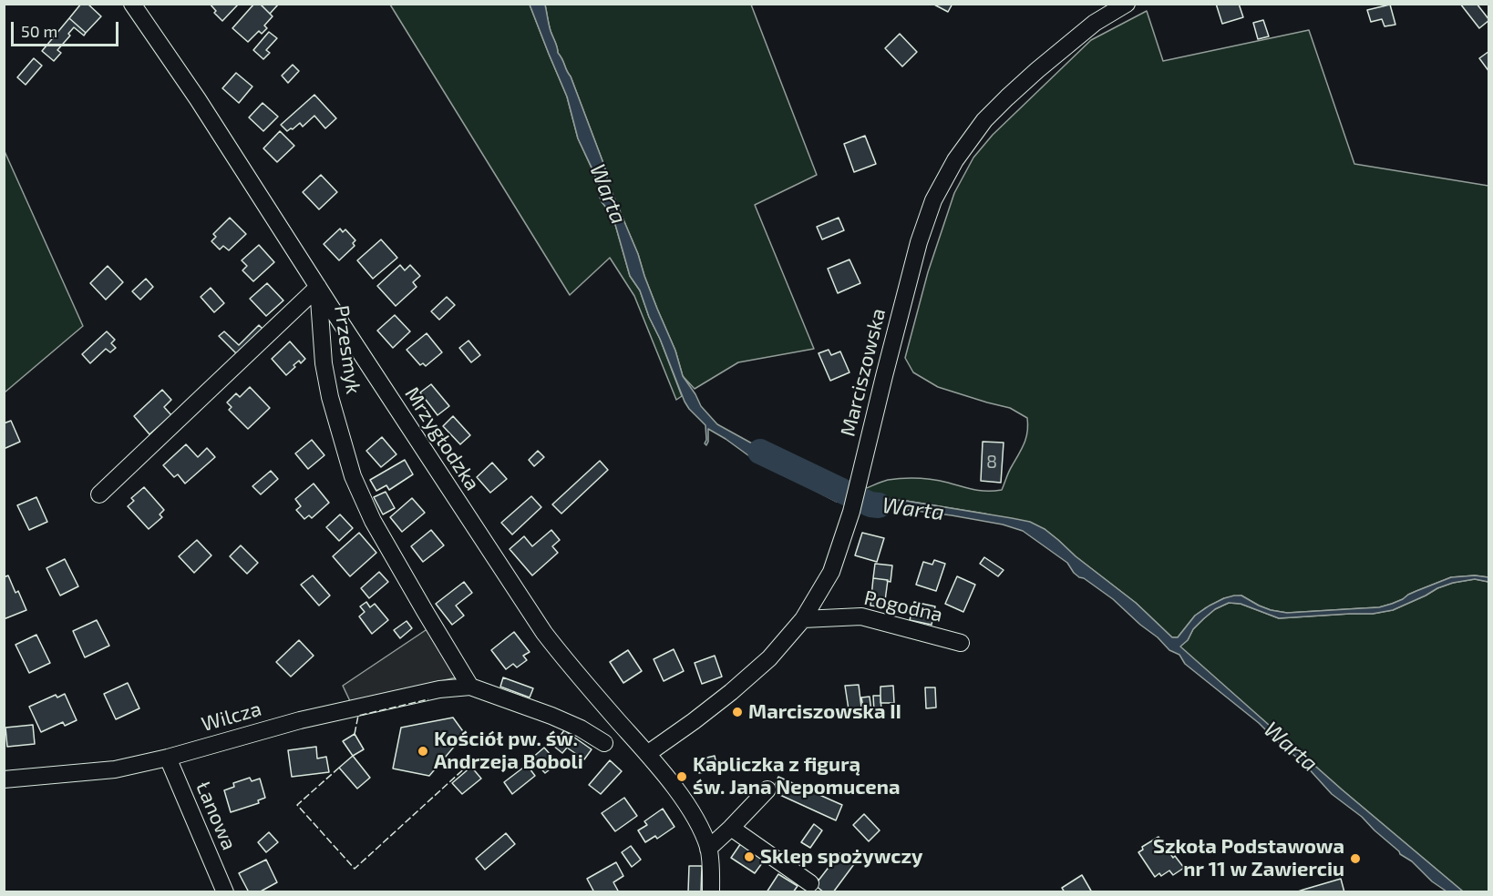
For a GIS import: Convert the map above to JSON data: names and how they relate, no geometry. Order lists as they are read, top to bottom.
{
  "streets": {
    "street": [
      "Przesmyk",
      "Marciszowska",
      "Mrzygłodzka",
      "Pogodna",
      "Wilcza",
      "Łanowa"
    ]
  },
  "crossings": [
    ["Przesmyk", "Mrzygłodzka"],
    ["Przesmyk", "Wilcza"],
    ["Marciszowska", "Mrzygłodzka"],
    ["Marciszowska", "Pogodna"],
    ["Wilcza", "Łanowa"]
  ],
  "water": ["Warta"],
  "places": [
    "Marciszowska II",
    "Kościół pw. św. Andrzeja Boboli",
    "Kapliczka z figurą św. Jana Nepomucena",
    "Sklep spożywczy",
    "Szkoła Podstawowa nr 11 w Zawierciu"
  ],
  "house_numbers": ["8"],
  "scale_bar": "50 m"
}
